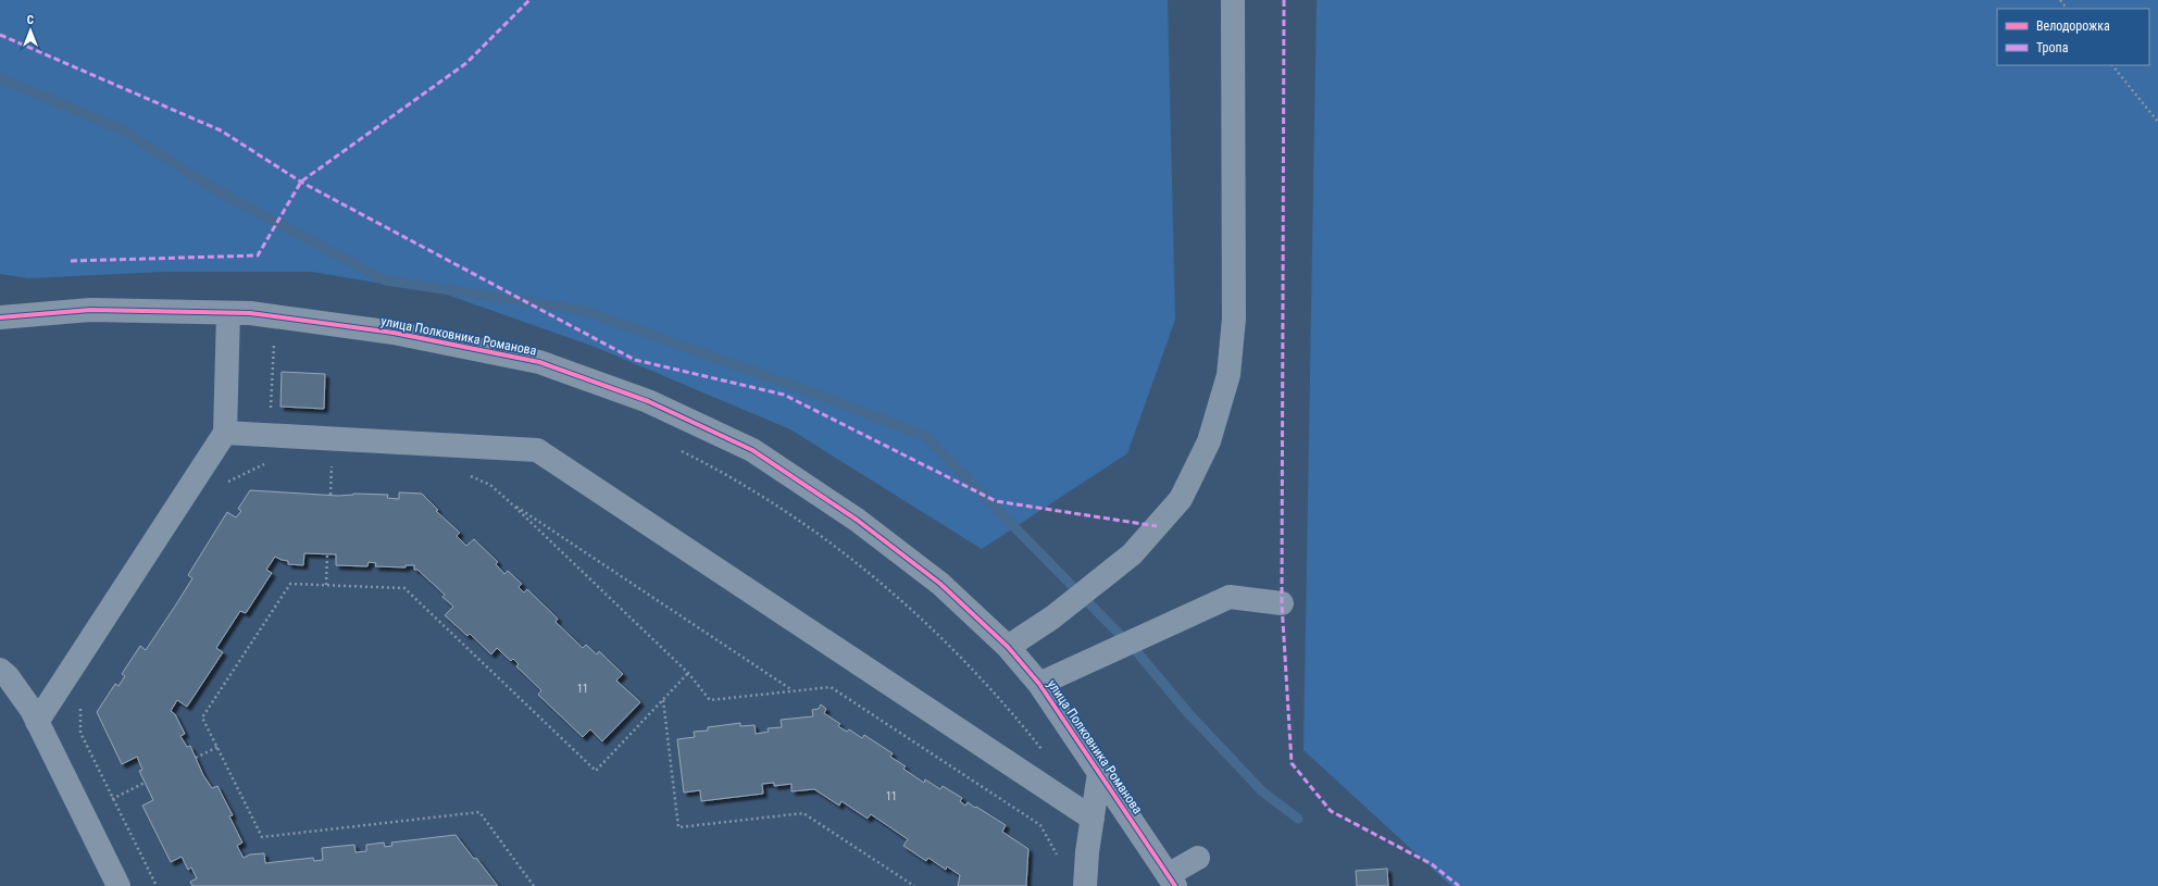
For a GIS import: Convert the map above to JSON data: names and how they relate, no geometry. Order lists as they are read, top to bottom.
{
  "streets": {
    "street": ["улица Полковника Романова"]
  },
  "house_numbers": ["11", "11"],
  "legend": ["Велодорожка", "Тропа"],
  "north": "top"
}
